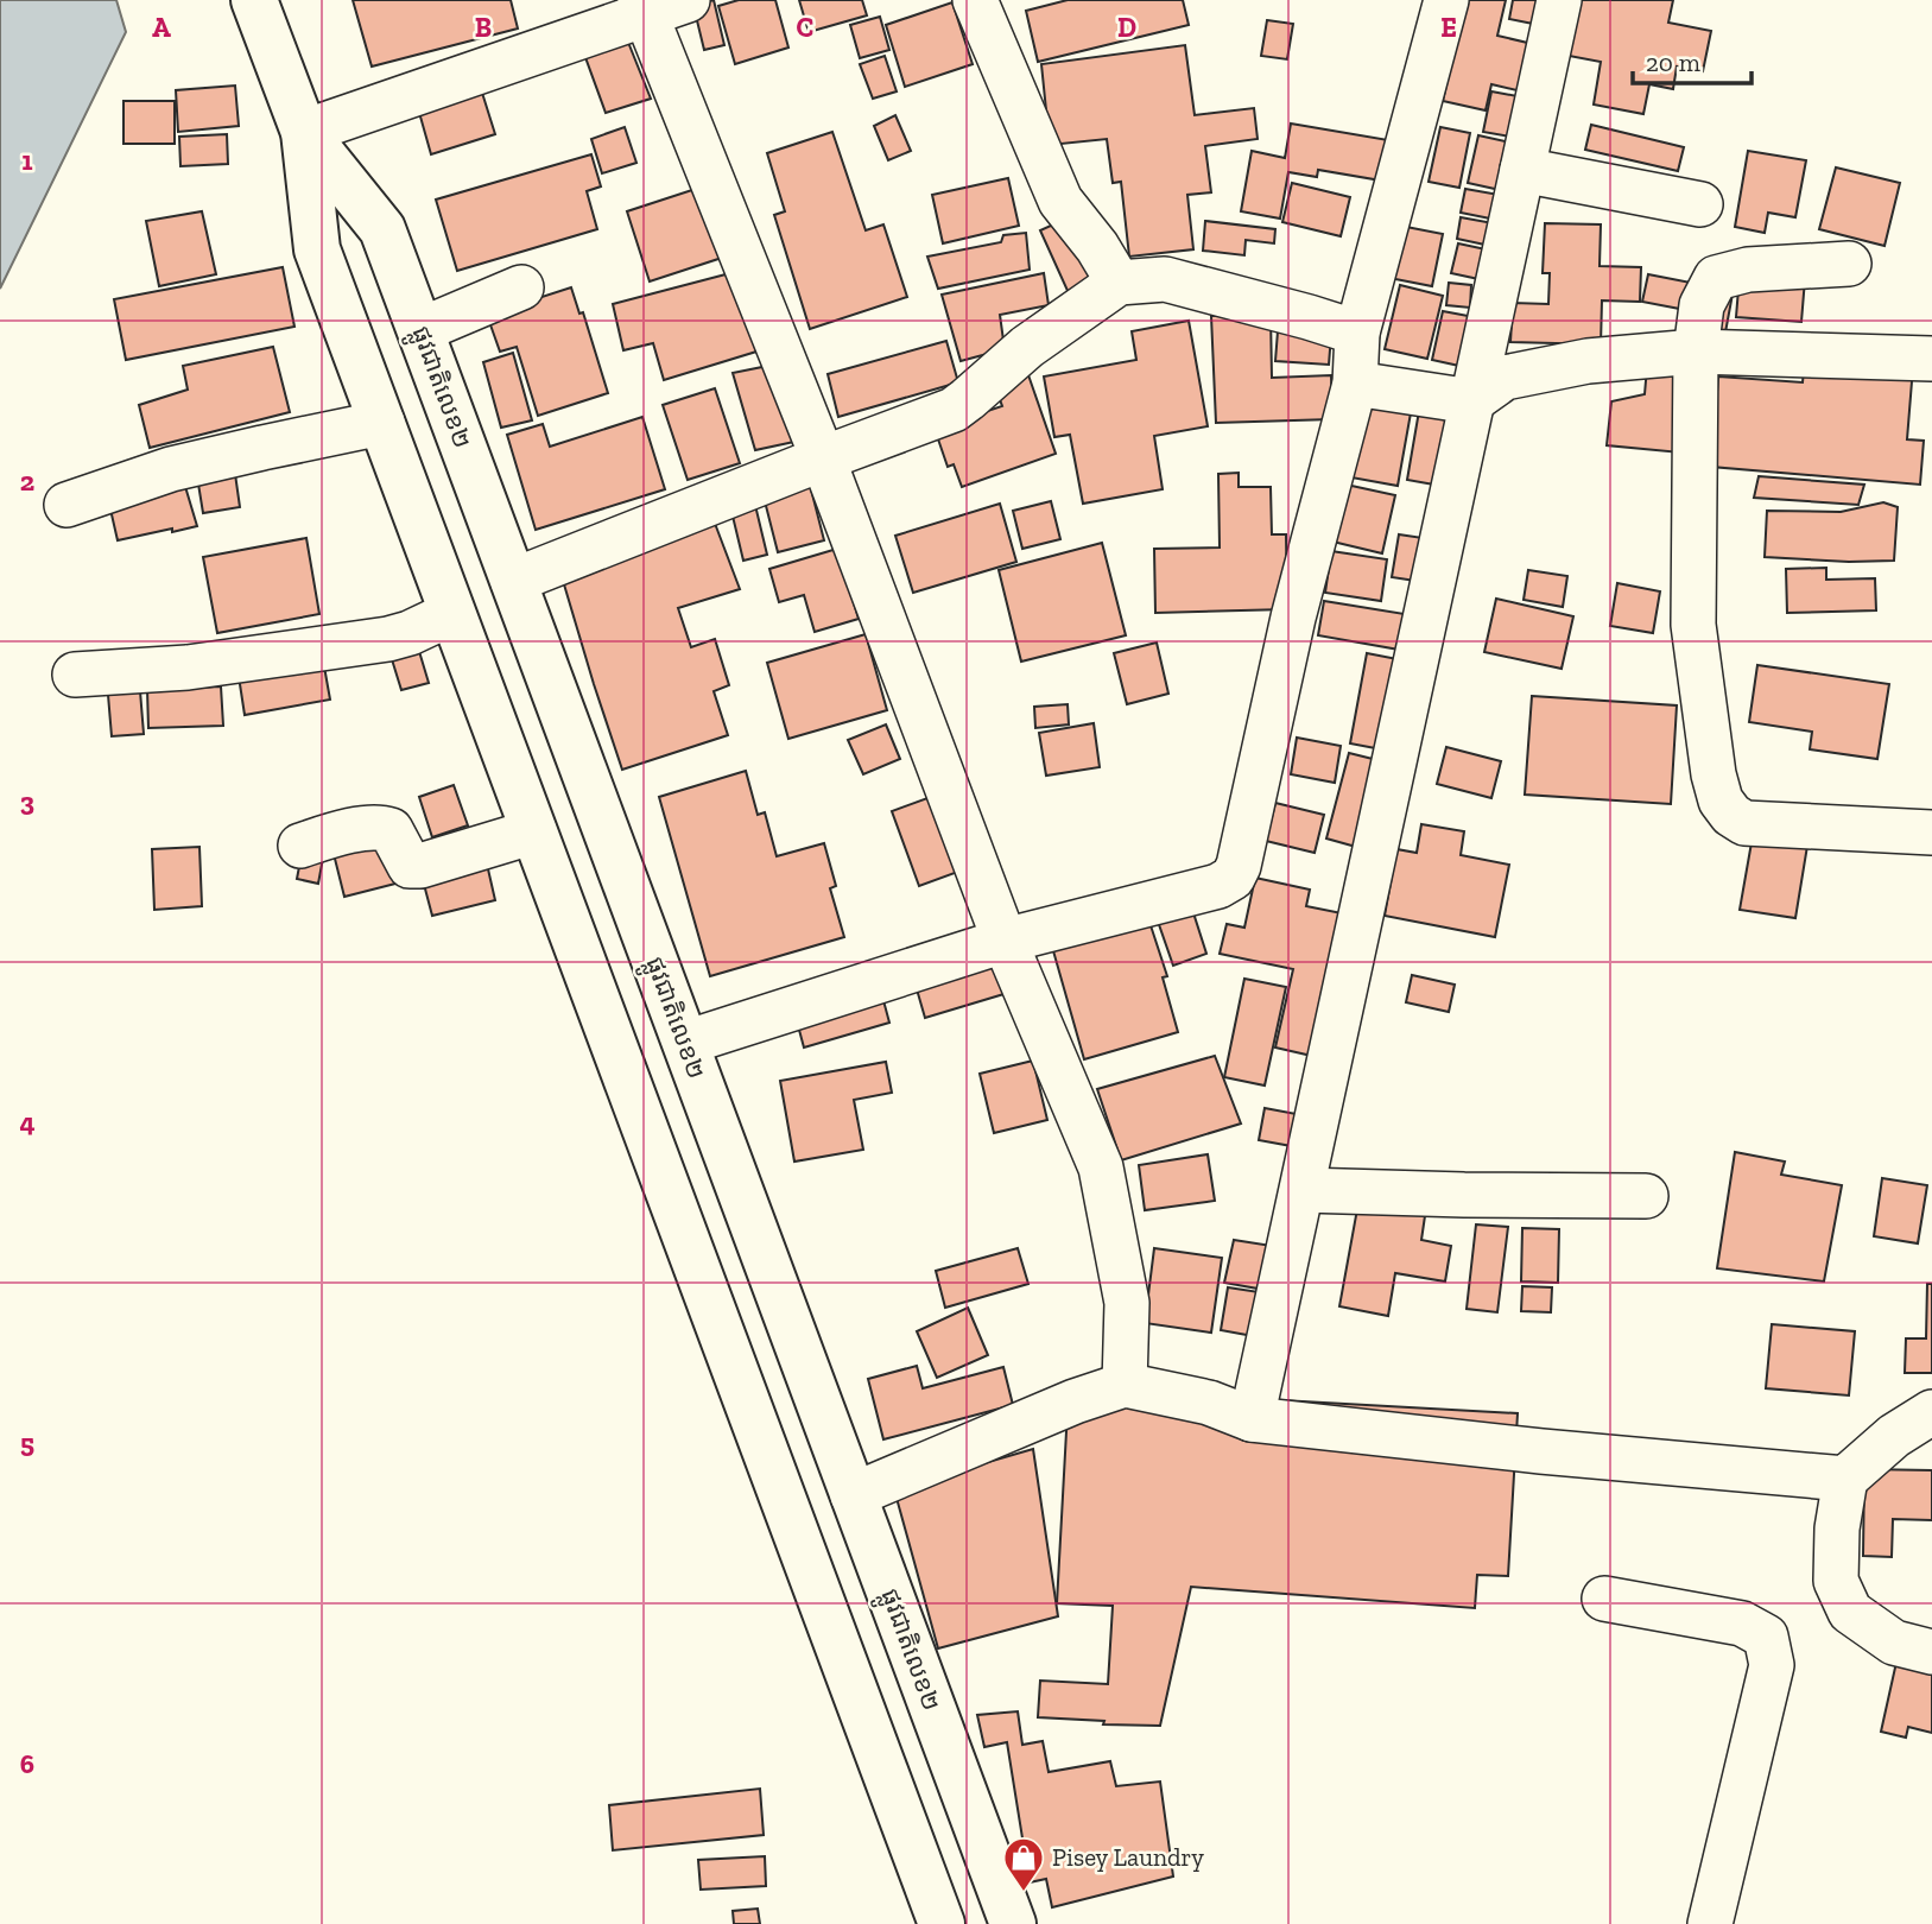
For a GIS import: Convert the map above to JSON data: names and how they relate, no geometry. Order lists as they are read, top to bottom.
{
  "streets": {
    "highway": ["ផ្លូវជាតិលេខ២"]
  },
  "places": {
    "shop": ["Pisey Laundry"]
  },
  "scale_bar": "20 m",
  "grid": {
    "columns": [
      "A",
      "B",
      "C",
      "D",
      "E"
    ],
    "rows": [
      "1",
      "2",
      "3",
      "4",
      "5",
      "6"
    ]
  }
}
